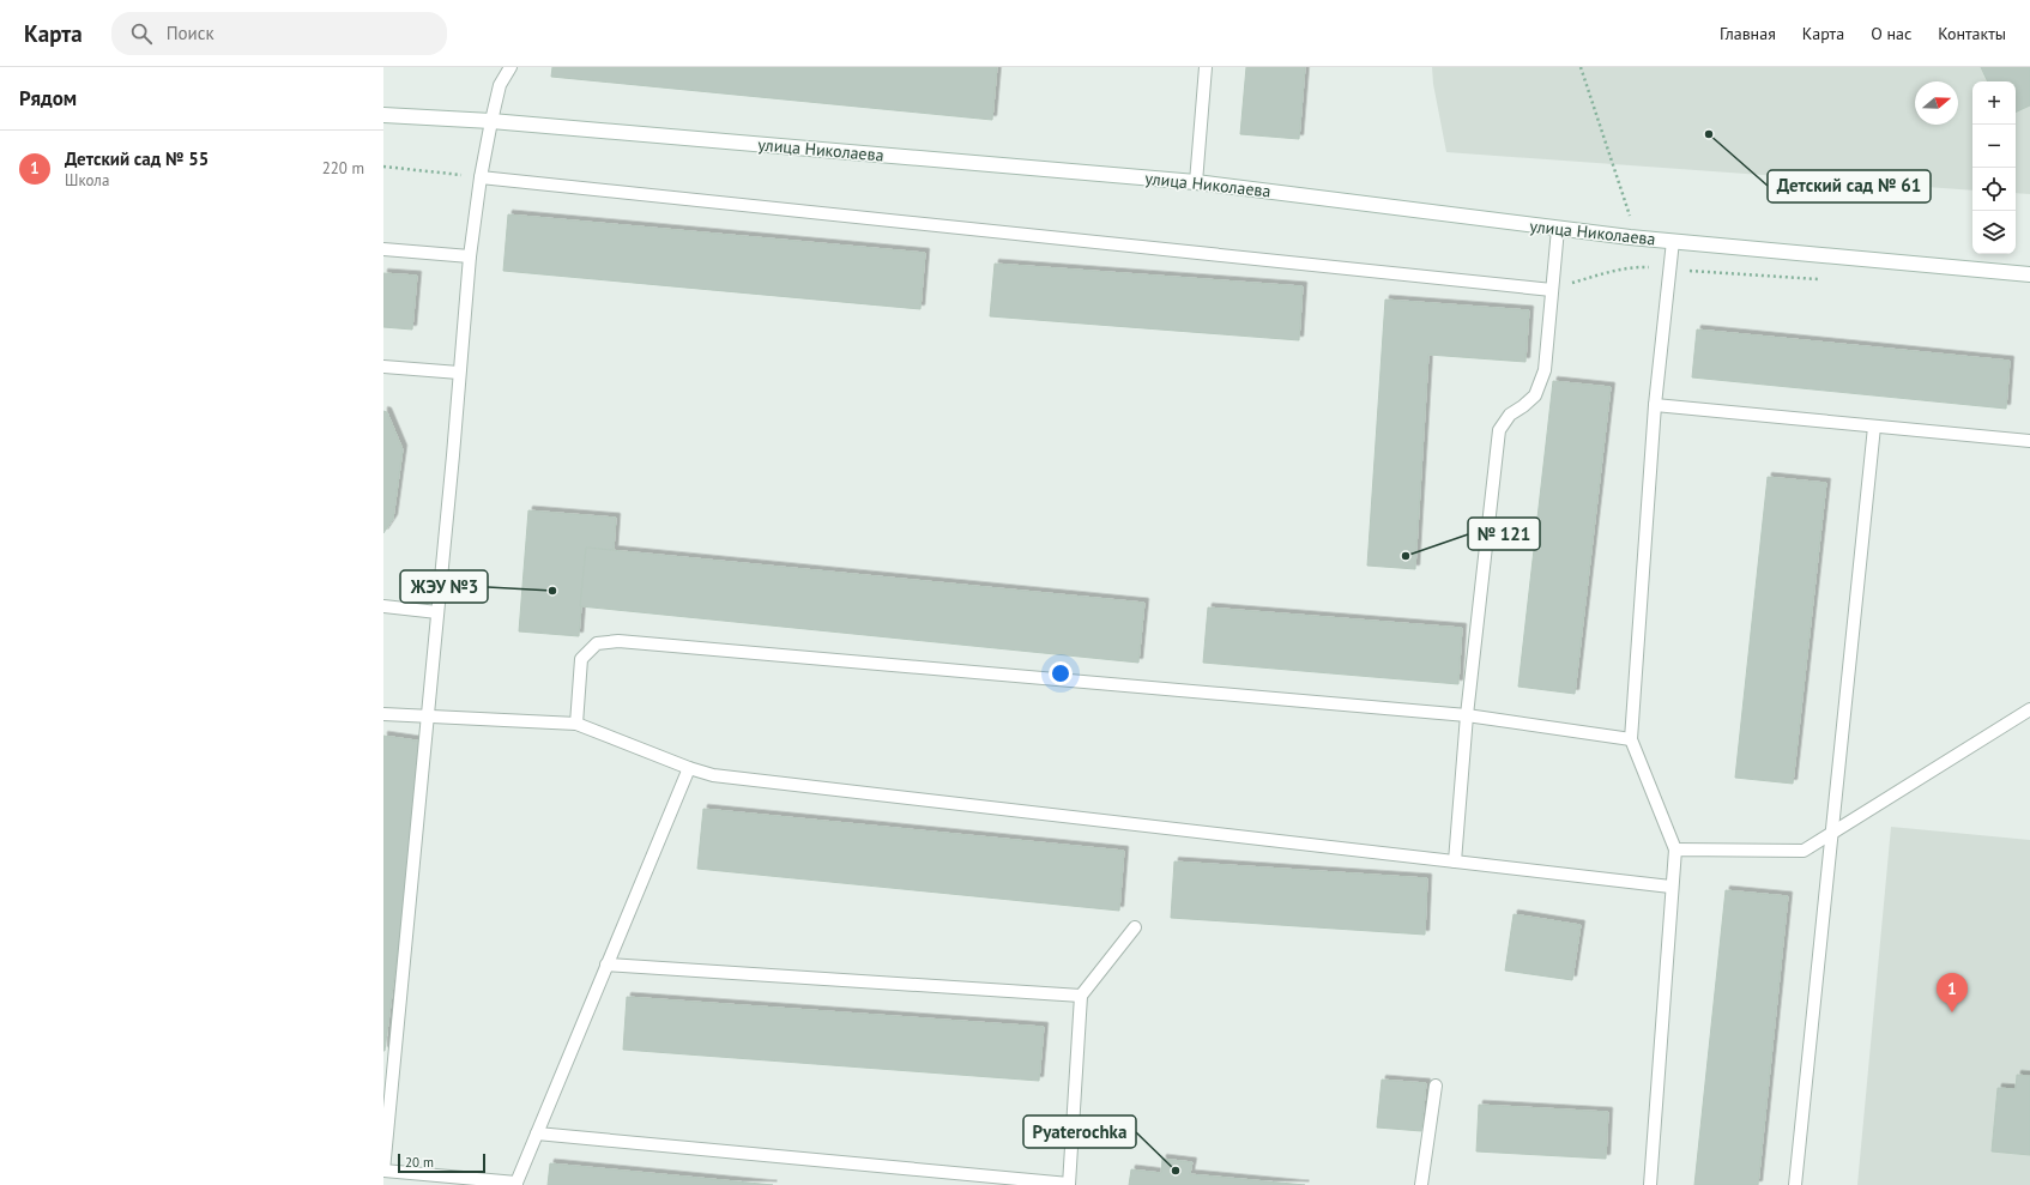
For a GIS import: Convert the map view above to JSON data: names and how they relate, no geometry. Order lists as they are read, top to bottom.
{
  "streets": {
    "main road": ["улица Николаева"]
  },
  "places": [
    "Детский сад № 61",
    "№ 121",
    "ЖЭУ №3",
    "Pyaterochka"
  ],
  "scale_bar": "20 m",
  "north": "right",
  "page": {
    "header": "Карта",
    "search": "Поиск",
    "nav": [
      "Главная",
      "Карта",
      "О нас",
      "Контакты"
    ],
    "heading": "Рядом",
    "map_buttons": ["+", "−"],
    "list": [
      {
        "mark": "1",
        "name": "Детский сад № 55",
        "note": "Школа",
        "value": "220 m"
      }
    ],
    "pins": "1",
    "scale": "20 m"
  }
}
